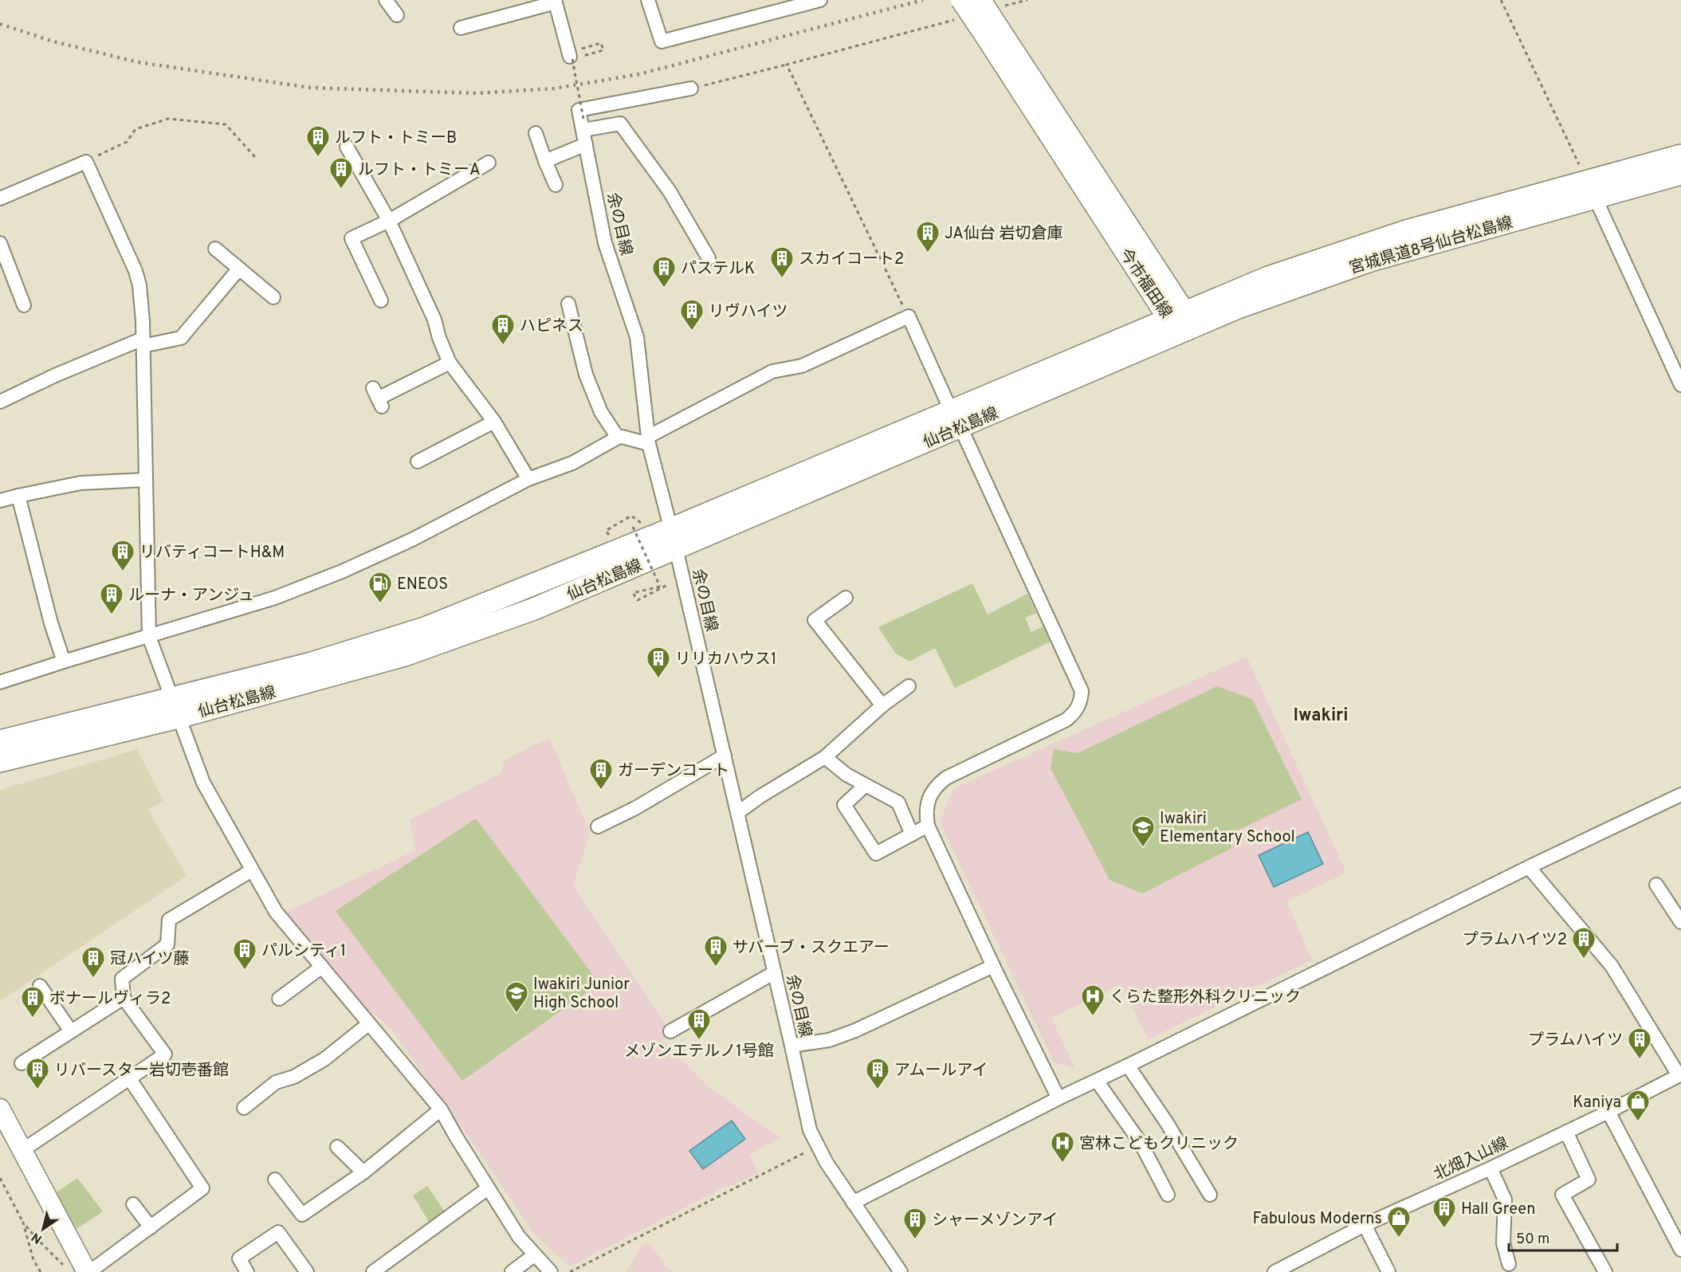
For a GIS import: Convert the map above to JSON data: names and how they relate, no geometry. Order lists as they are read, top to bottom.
{
  "streets": {
    "main road": ["宮城県道8号仙台松島線", "今市福田線", "仙台松島線"],
    "street": ["余の目線", "北畑入山線"]
  },
  "crossings": [
    ["余の目線", "仙台松島線"],
    ["宮城県道8号仙台松島線", "今市福田線"],
    ["宮城県道8号仙台松島線", "仙台松島線"],
    ["今市福田線", "仙台松島線"]
  ],
  "districts": ["Iwakiri"],
  "places": {
    "building": [
      "ルフト・トミーB",
      "ルフト・トミーA",
      "JA仙台 岩切倉庫",
      "スカイコート2",
      "パステルK",
      "リヴハイツ",
      "ハピネス",
      "リバティコートH&M",
      "ルーナ・アンジュ",
      "リリカハウス1",
      "ガーデンコート",
      "プラムハイツ2",
      "サバーブ・スクエアー",
      "パルシティ1",
      "冠ハイツ藤",
      "ボナールヴィラ2",
      "メゾンエテルノ1号館",
      "プラムハイツ",
      "リバースター岩切壱番館",
      "アムールアイ",
      "Hall Green",
      "シャーメゾンアイ"
    ],
    "fuel station": ["ENEOS"],
    "school or university": ["Iwakiri Elementary School", "Iwakiri Junior High School"],
    "hospital": ["くらた整形外科クリニック", "宮林こどもクリニック"],
    "shop": ["Kaniya", "Fabulous Moderns"]
  },
  "scale_bar": "50 m",
  "north": "bottom left"
}
